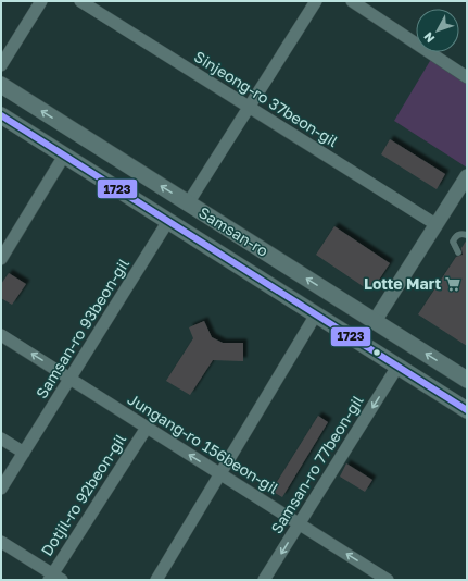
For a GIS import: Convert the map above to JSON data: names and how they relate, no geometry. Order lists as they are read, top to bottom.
{
  "streets": {
    "main road": ["Samsan-ro"],
    "street": [
      "Sinjeong-ro 37beon-gil",
      "Samsan-ro 93beon-gil",
      "Jungang-ro 156beon-gil",
      "Samsan-ro 77beon-gil",
      "Dotjil-ro 92beon-gil"
    ]
  },
  "crossings": [
    ["Samsan-ro", "Samsan-ro 93beon-gil"],
    ["Samsan-ro", "Samsan-ro 77beon-gil"],
    ["Samsan-ro 93beon-gil", "Jungang-ro 156beon-gil"],
    ["Jungang-ro 156beon-gil", "Samsan-ro 77beon-gil"],
    ["Jungang-ro 156beon-gil", "Dotjil-ro 92beon-gil"]
  ],
  "one_way": ["Jungang-ro 156beon-gil"],
  "places": {
    "supermarket": ["Lotte Mart"]
  },
  "lines": ["transit line 1723"],
  "north": "bottom left"
}
